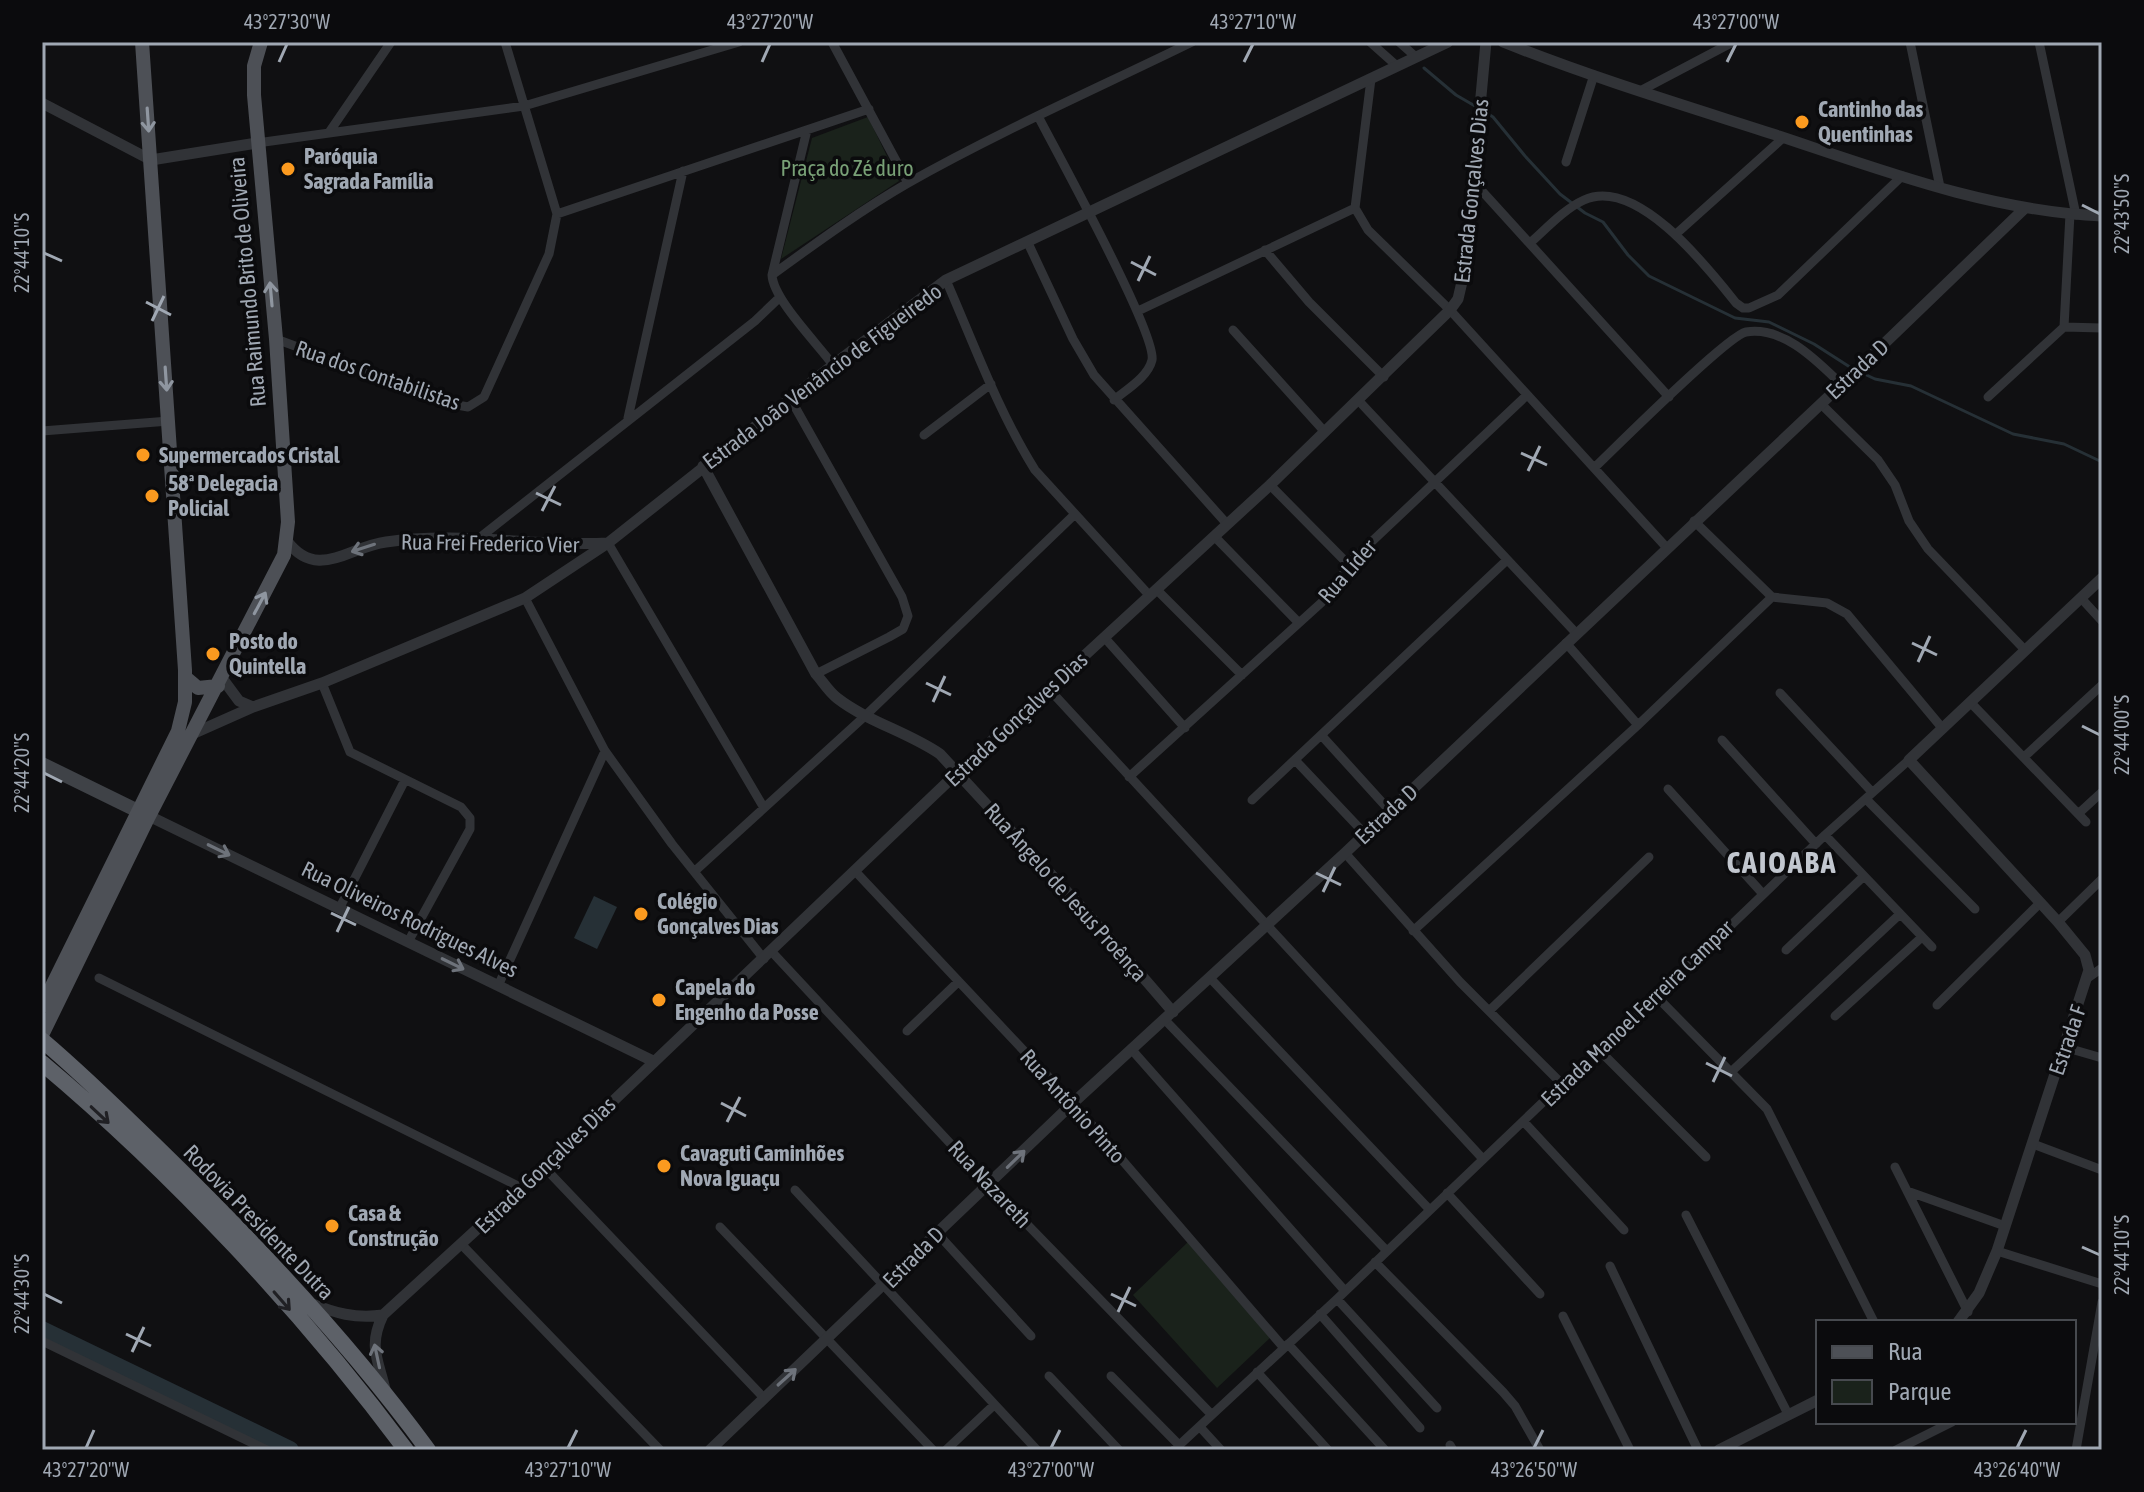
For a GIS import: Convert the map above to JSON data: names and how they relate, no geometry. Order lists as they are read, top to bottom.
{
  "streets": {
    "highway": ["Rodovia Presidente Dutra"],
    "main road": ["Rua Raimundo Brito de Oliveira", "Rua Oliveiros Rodrigues Alves"],
    "street": [
      "Estrada Gonçalves Dias",
      "Estrada D",
      "Rua dos Contabilistas",
      "Estrada João Venâncio de Figueiredo",
      "Rua Frei Frederico Vier",
      "Rua Líder",
      "Rua Ângelo de Jesus Proênça",
      "Estrada Manoel Ferreira Campar",
      "Estrada F",
      "Rua Antônio Pinto",
      "Rua Nazareth"
    ]
  },
  "crossings": [
    ["Estrada Gonçalves Dias", "Rua Ângelo de Jesus Proênça"],
    ["Estrada Gonçalves Dias", "Rua Oliveiros Rodrigues Alves"],
    ["Estrada Gonçalves Dias", "Rua Antônio Pinto"],
    ["Estrada Gonçalves Dias", "Rua Nazareth"],
    ["Rua Raimundo Brito de Oliveira", "Rua dos Contabilistas"],
    ["Rua Raimundo Brito de Oliveira", "Estrada João Venâncio de Figueiredo"],
    ["Rua Raimundo Brito de Oliveira", "Rua Frei Frederico Vier"],
    ["Estrada D", "Rua Ângelo de Jesus Proênça"],
    ["Estrada D", "Rua Antônio Pinto"],
    ["Estrada D", "Rua Nazareth"],
    ["Estrada João Venâncio de Figueiredo", "Rua Frei Frederico Vier"],
    ["Estrada João Venâncio de Figueiredo", "Rua Ângelo de Jesus Proênça"],
    ["Estrada João Venâncio de Figueiredo", "Rua Nazareth"],
    ["Estrada Manoel Ferreira Campar", "Estrada F"],
    ["Estrada Manoel Ferreira Campar", "Rua Antônio Pinto"],
    ["Estrada Manoel Ferreira Campar", "Rua Nazareth"]
  ],
  "one_way": ["Rua Frei Frederico Vier", "Rua Oliveiros Rodrigues Alves"],
  "districts": ["CAIOABA"],
  "parks": ["Praça do Zé duro"],
  "places": [
    "Cantinho das Quentinhas",
    "Paróquia Sagrada Família",
    "Supermercados Cristal",
    "58ª Delegacia Policial",
    "Posto do Quintella",
    "Colégio Gonçalves Dias",
    "Capela do Engenho da Posse",
    "Cavaguti Caminhões Nova Iguaçu",
    "Casa & Construção"
  ],
  "legend": ["Rua", "Parque"],
  "coordinates": [
    "43°27'30\"W",
    "43°27'20\"W",
    "43°27'10\"W",
    "43°27'00\"W",
    "22°43'50\"S",
    "22°44'10\"S",
    "22°44'00\"S",
    "22°44'20\"S",
    "22°44'30\"S",
    "43°26'50\"W",
    "43°26'40\"W"
  ]
}
